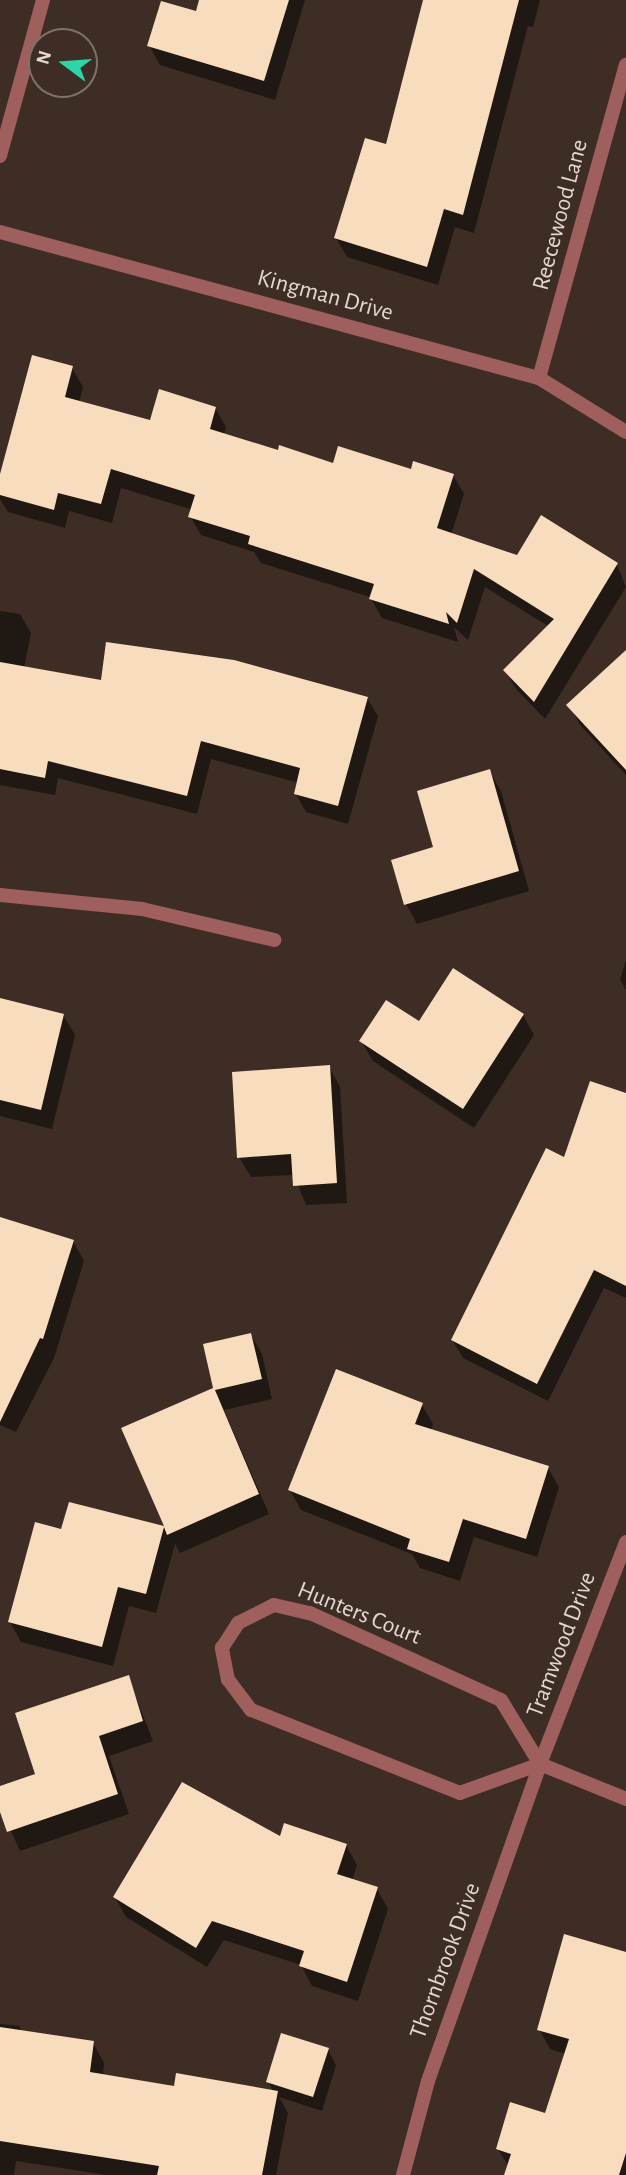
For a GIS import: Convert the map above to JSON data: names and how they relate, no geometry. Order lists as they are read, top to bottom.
{
  "streets": {
    "street": [
      "Reecewood Lane",
      "Kingman Drive",
      "Hunters Court",
      "Tramwood Drive",
      "Thornbrook Drive"
    ]
  },
  "crossings": [
    ["Reecewood Lane", "Kingman Drive"],
    ["Hunters Court", "Tramwood Drive"],
    ["Hunters Court", "Thornbrook Drive"],
    ["Tramwood Drive", "Thornbrook Drive"]
  ],
  "north": "left"
}
